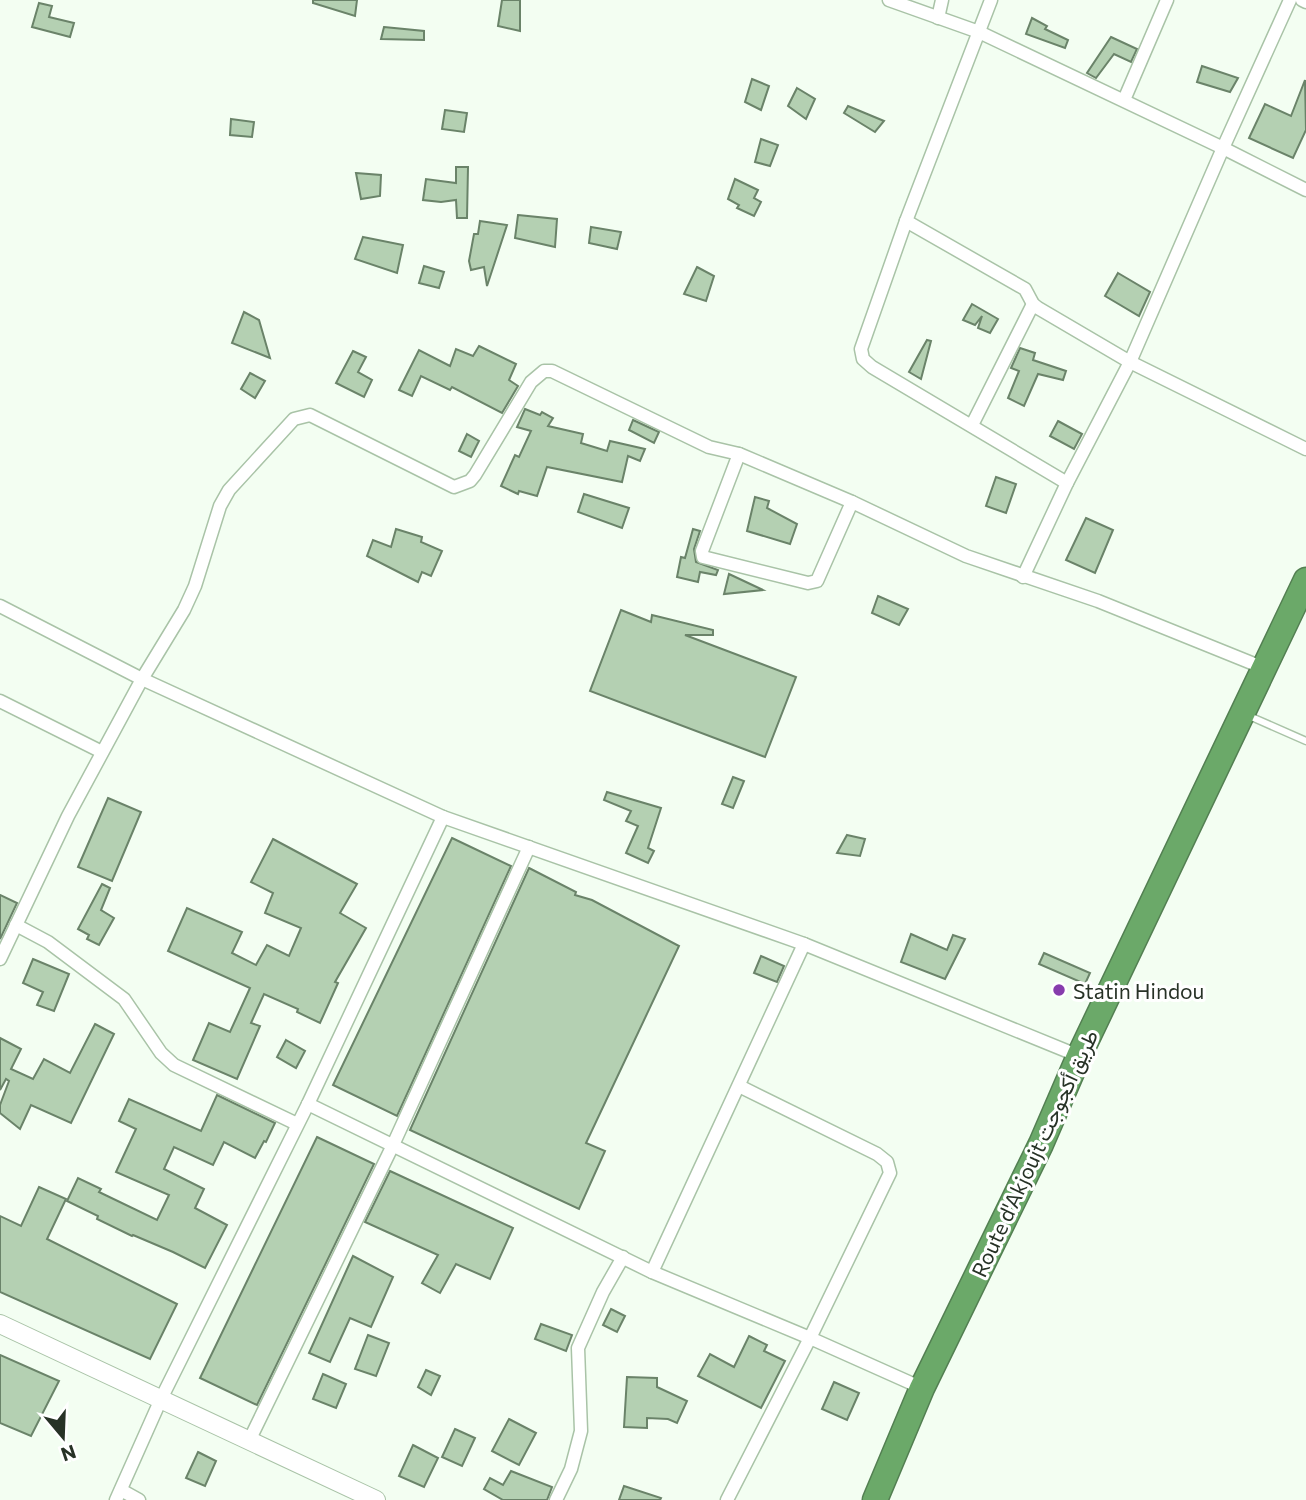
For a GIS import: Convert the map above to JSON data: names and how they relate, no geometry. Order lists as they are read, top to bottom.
{
  "streets": {
    "highway": ["Route d'Akjoujt طريق أكجوجت"]
  },
  "places": ["Statin Hindou"],
  "north": "bottom"
}
